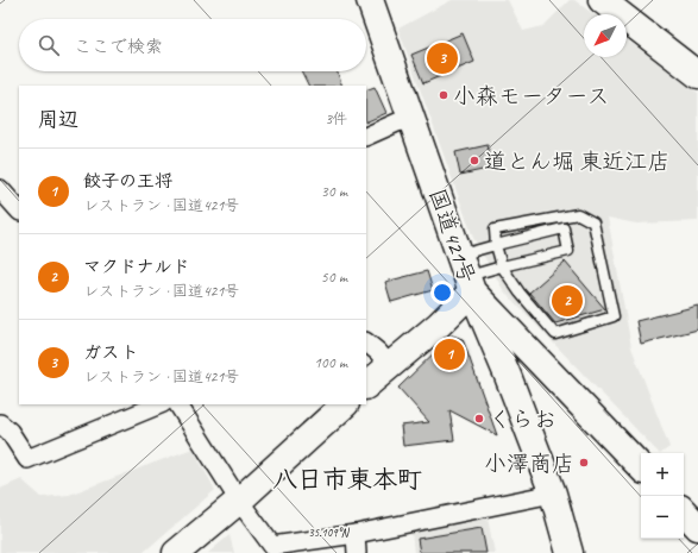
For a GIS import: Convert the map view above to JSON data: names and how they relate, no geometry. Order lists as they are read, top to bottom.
{
  "streets": {
    "main road": ["国道421号"]
  },
  "districts": ["八日市東本町"],
  "places": [
    "小森モータース",
    "道とん堀 東近江店",
    "くらお",
    "小澤商店"
  ],
  "north": "bottom left",
  "page": {
    "search": "ここで検索",
    "pins": ["3", "2", "1"],
    "heading": ["周辺", "3件"],
    "list": [
      {
        "mark": "1",
        "name": "餃子の王将",
        "note": "レストラン · 国道421号",
        "value": "30 m"
      },
      {
        "mark": "2",
        "name": "マクドナルド",
        "note": "レストラン · 国道421号",
        "value": "50 m"
      },
      {
        "mark": "3",
        "name": "ガスト",
        "note": "レストラン · 国道421号",
        "value": "100 m"
      }
    ],
    "map_buttons": ["+", "−"]
  },
  "coordinates": ["35.109°N"]
}
